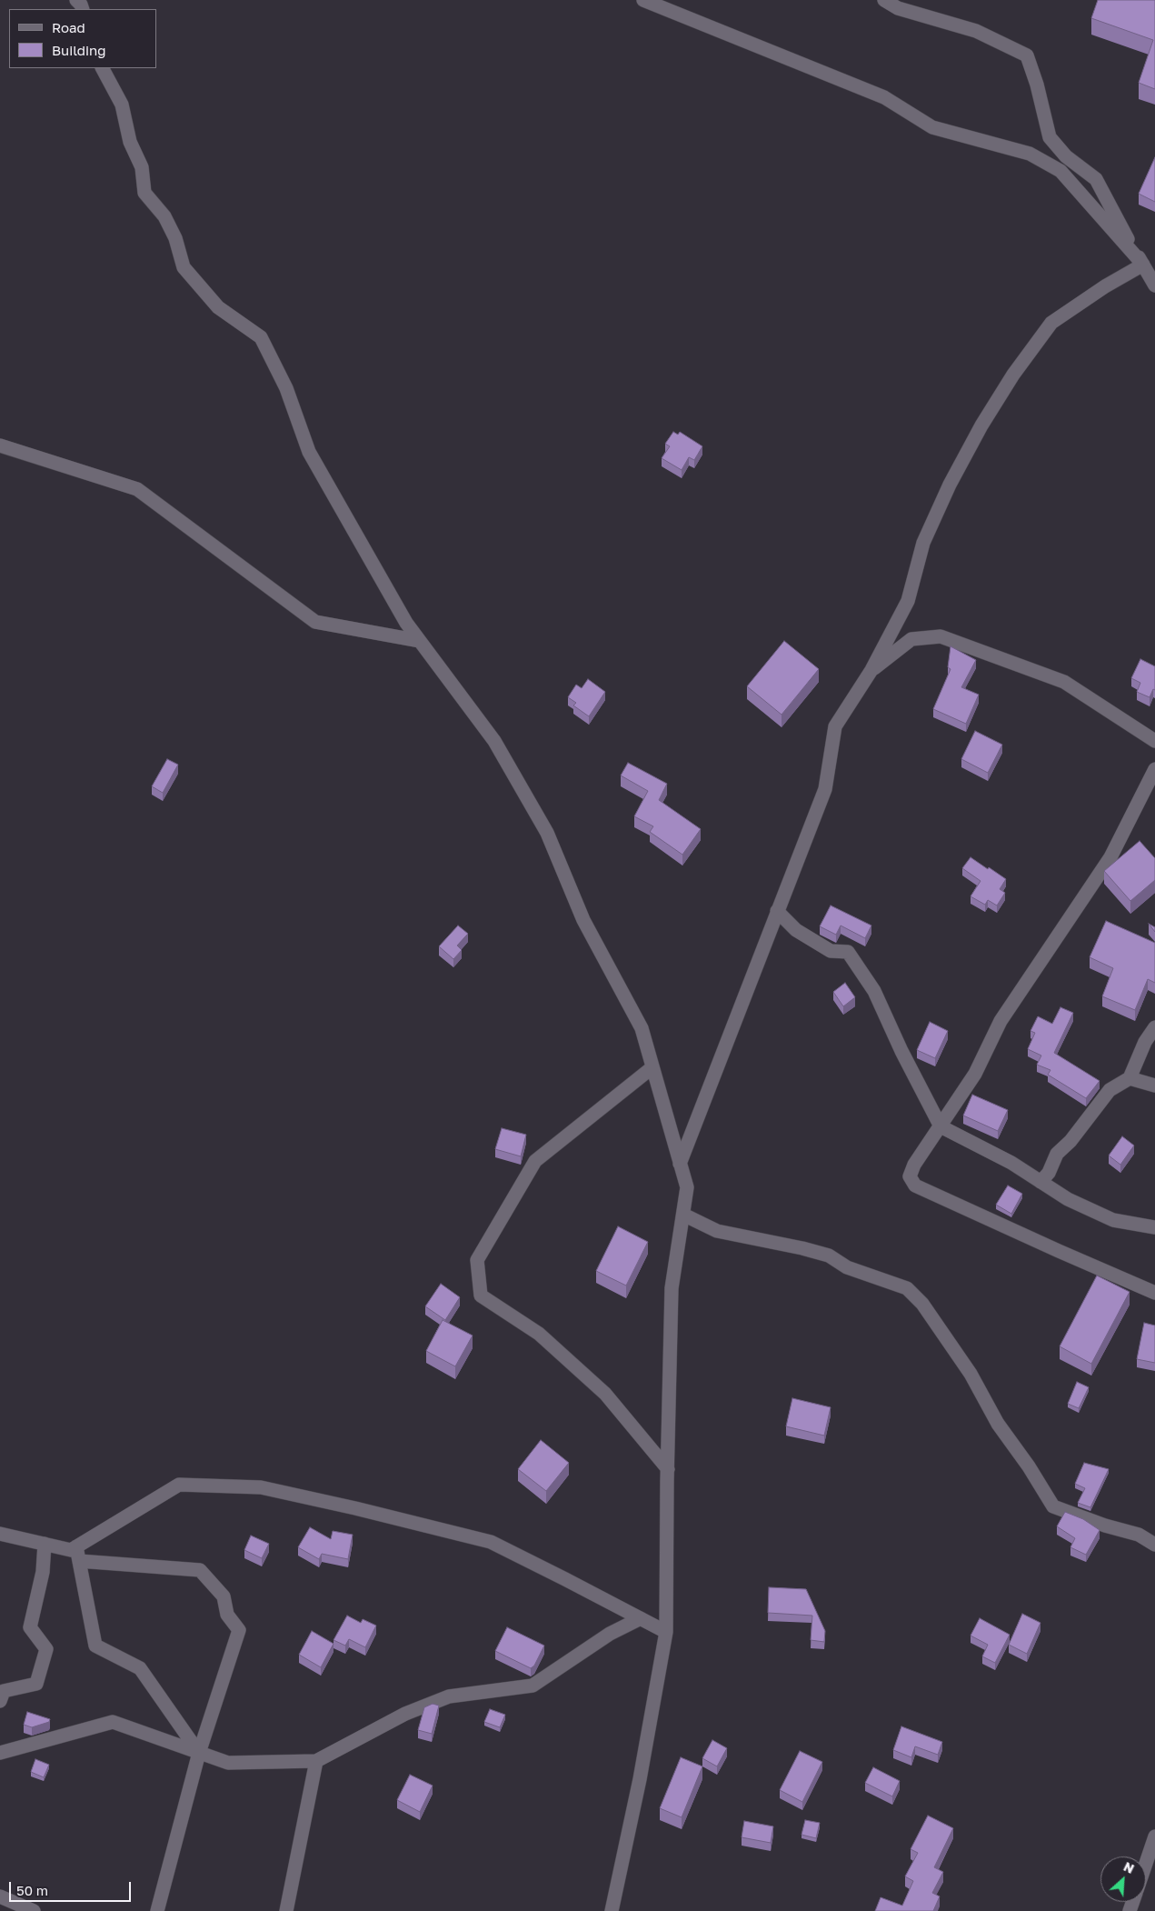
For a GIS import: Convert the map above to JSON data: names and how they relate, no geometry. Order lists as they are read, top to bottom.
{
  "legend": ["Road", "Building"],
  "scale_bar": "50 m",
  "north": "top right"
}
